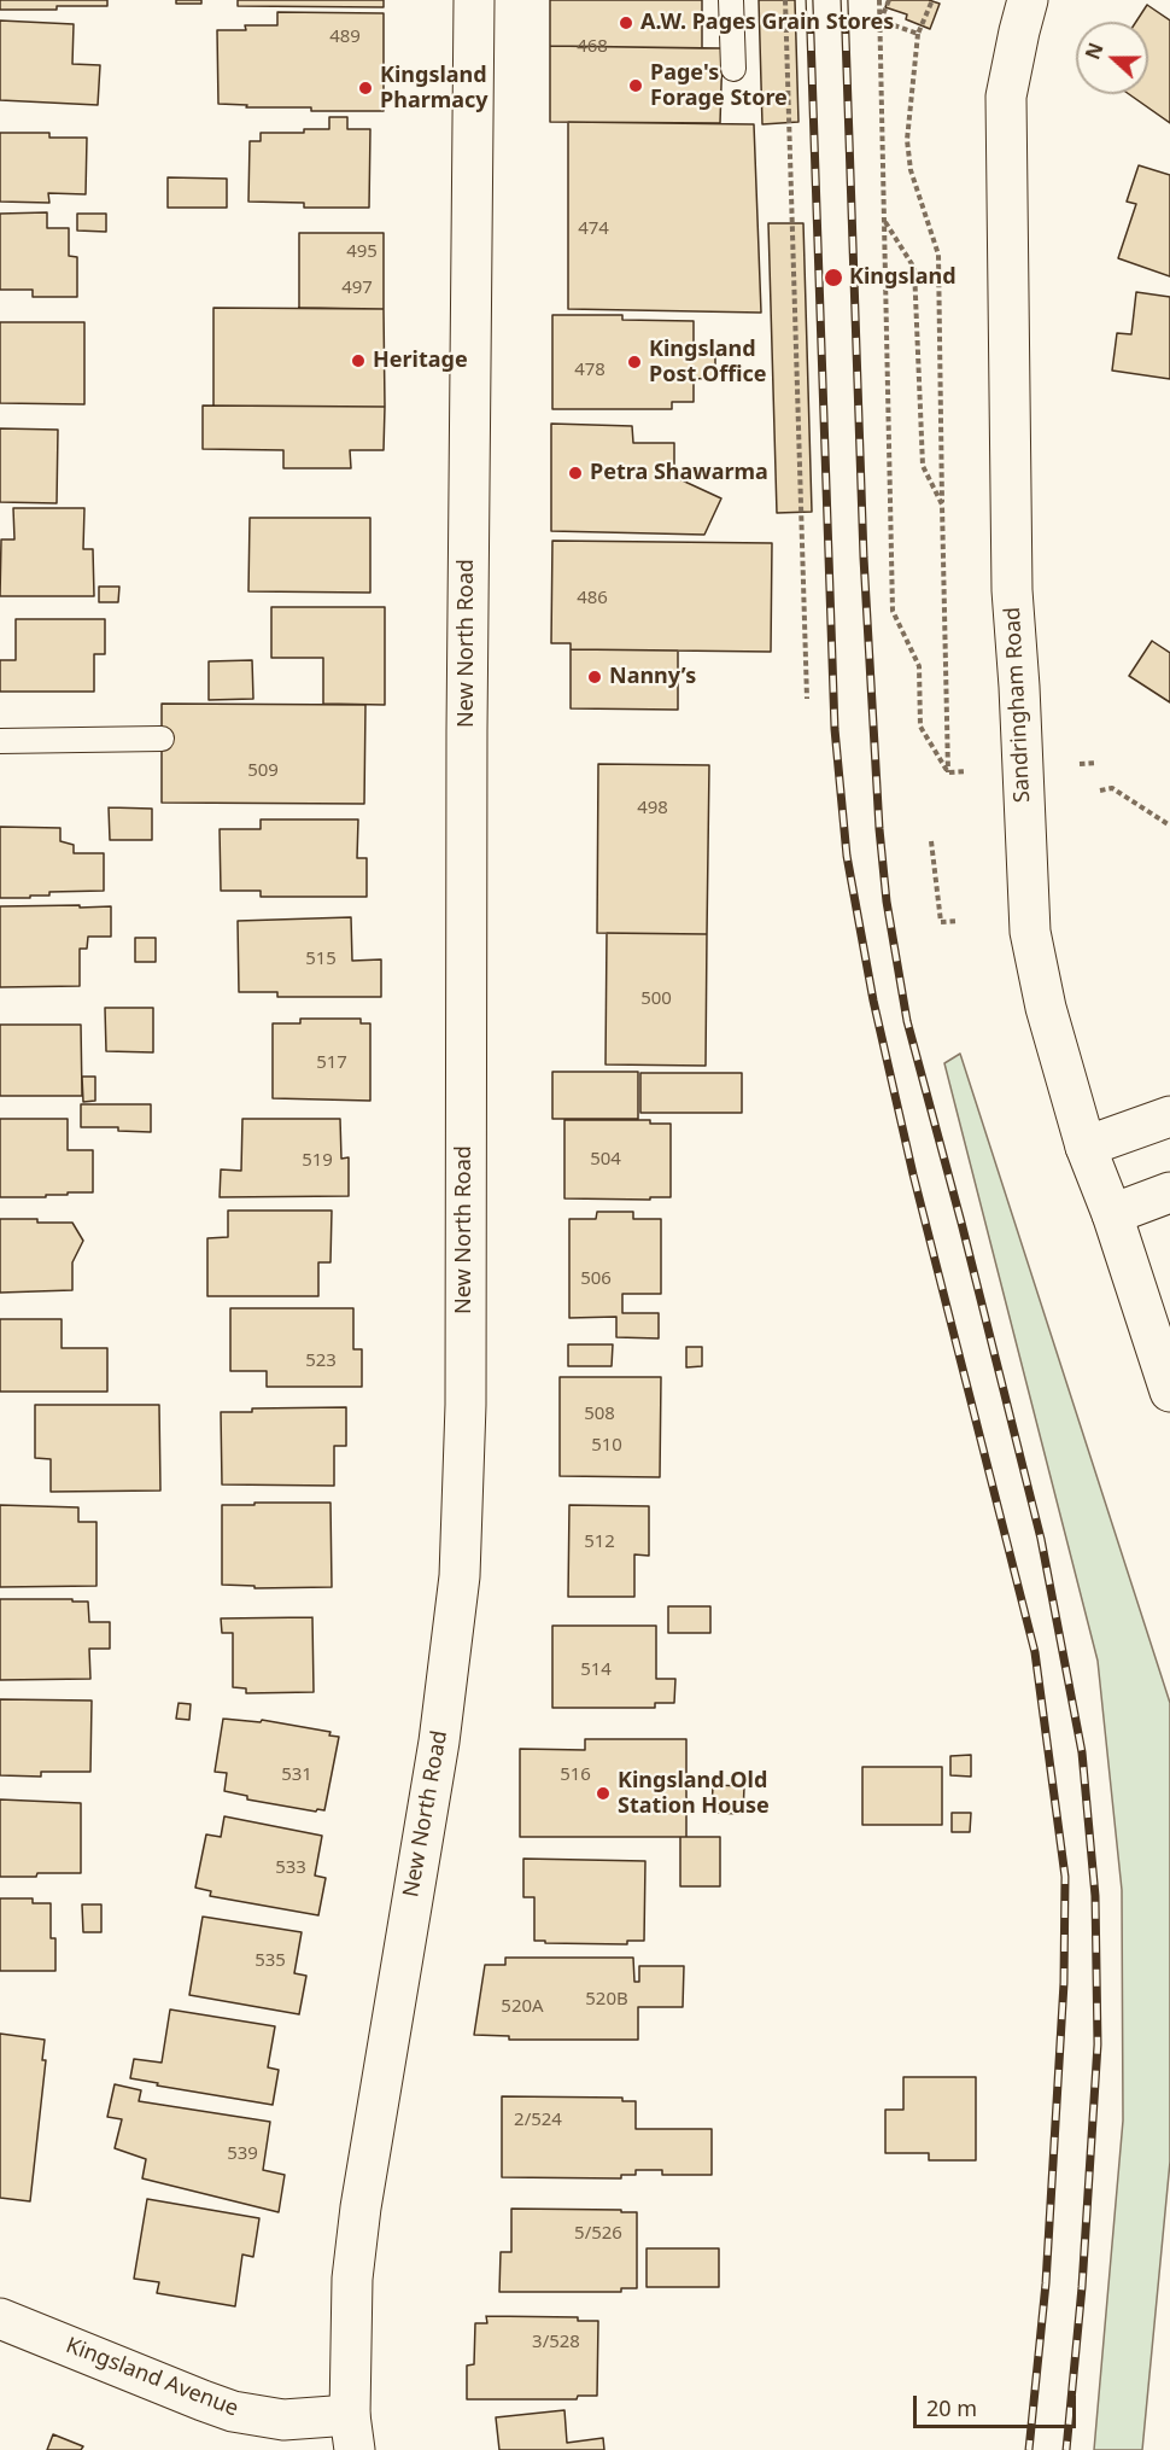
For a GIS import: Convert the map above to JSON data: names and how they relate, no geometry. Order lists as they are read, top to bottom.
{
  "streets": {
    "main road": ["New North Road", "Sandringham Road", "Kingsland Avenue"]
  },
  "crossings": [
    ["New North Road", "Kingsland Avenue"]
  ],
  "places": [
    "A.W. Pages Grain Stores",
    "Page's Forage Store",
    "Kingsland Pharmacy",
    "Kingsland",
    "Heritage",
    "Kingsland Post Office",
    "Petra Shawarma",
    "Nanny’s",
    "Kingsland Old Station House"
  ],
  "house_numbers": [
    "489",
    "468",
    "474",
    "495",
    "497",
    "478",
    "486",
    "509",
    "498",
    "515",
    "500",
    "517",
    "504",
    "519",
    "506",
    "523",
    "508",
    "510",
    "512",
    "514",
    "531",
    "516",
    "533",
    "535",
    "520B",
    "520A",
    "2/524",
    "539",
    "5/526",
    "3/528"
  ],
  "scale_bar": "20 m",
  "north": "left"
}
